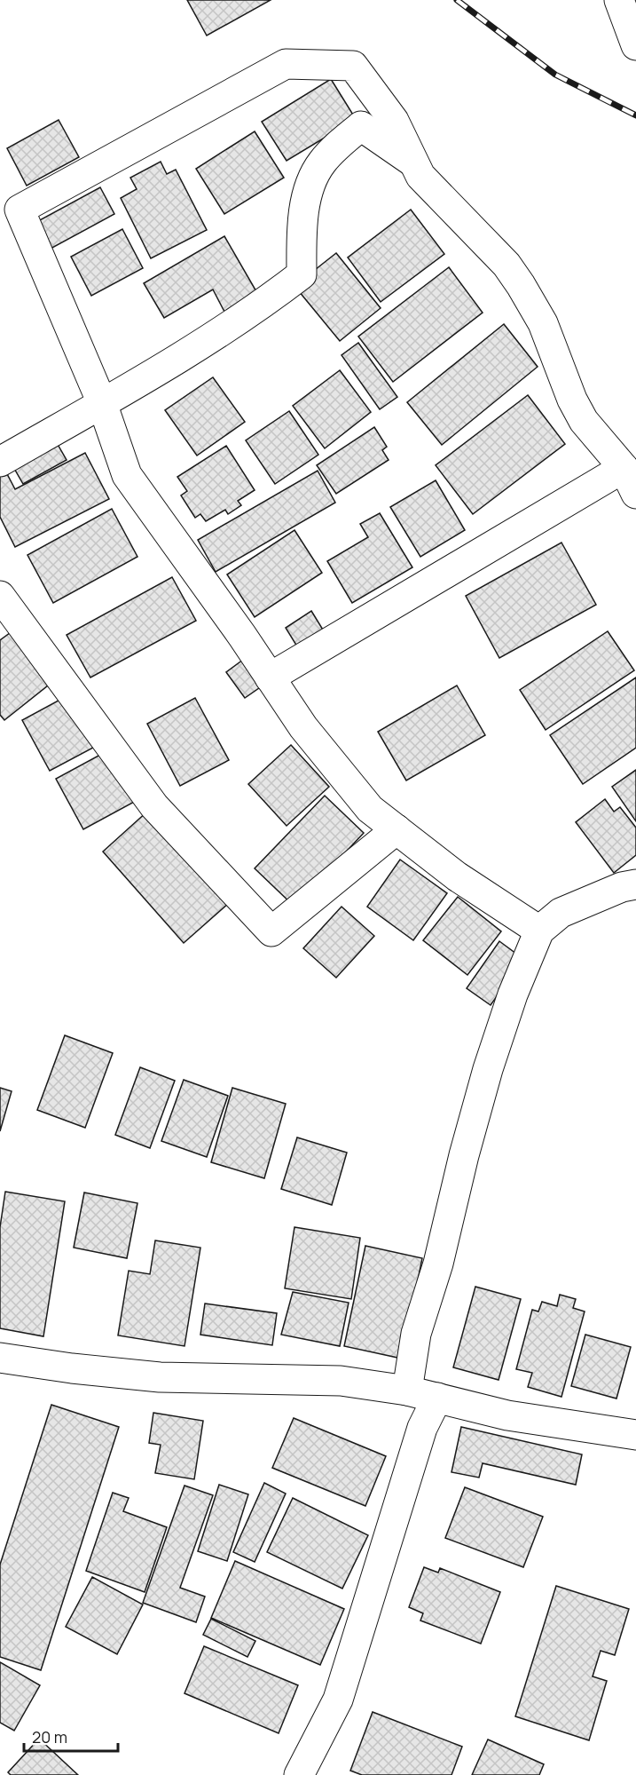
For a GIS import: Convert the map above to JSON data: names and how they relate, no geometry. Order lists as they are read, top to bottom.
{
  "scale_bar": "20 m"
}
